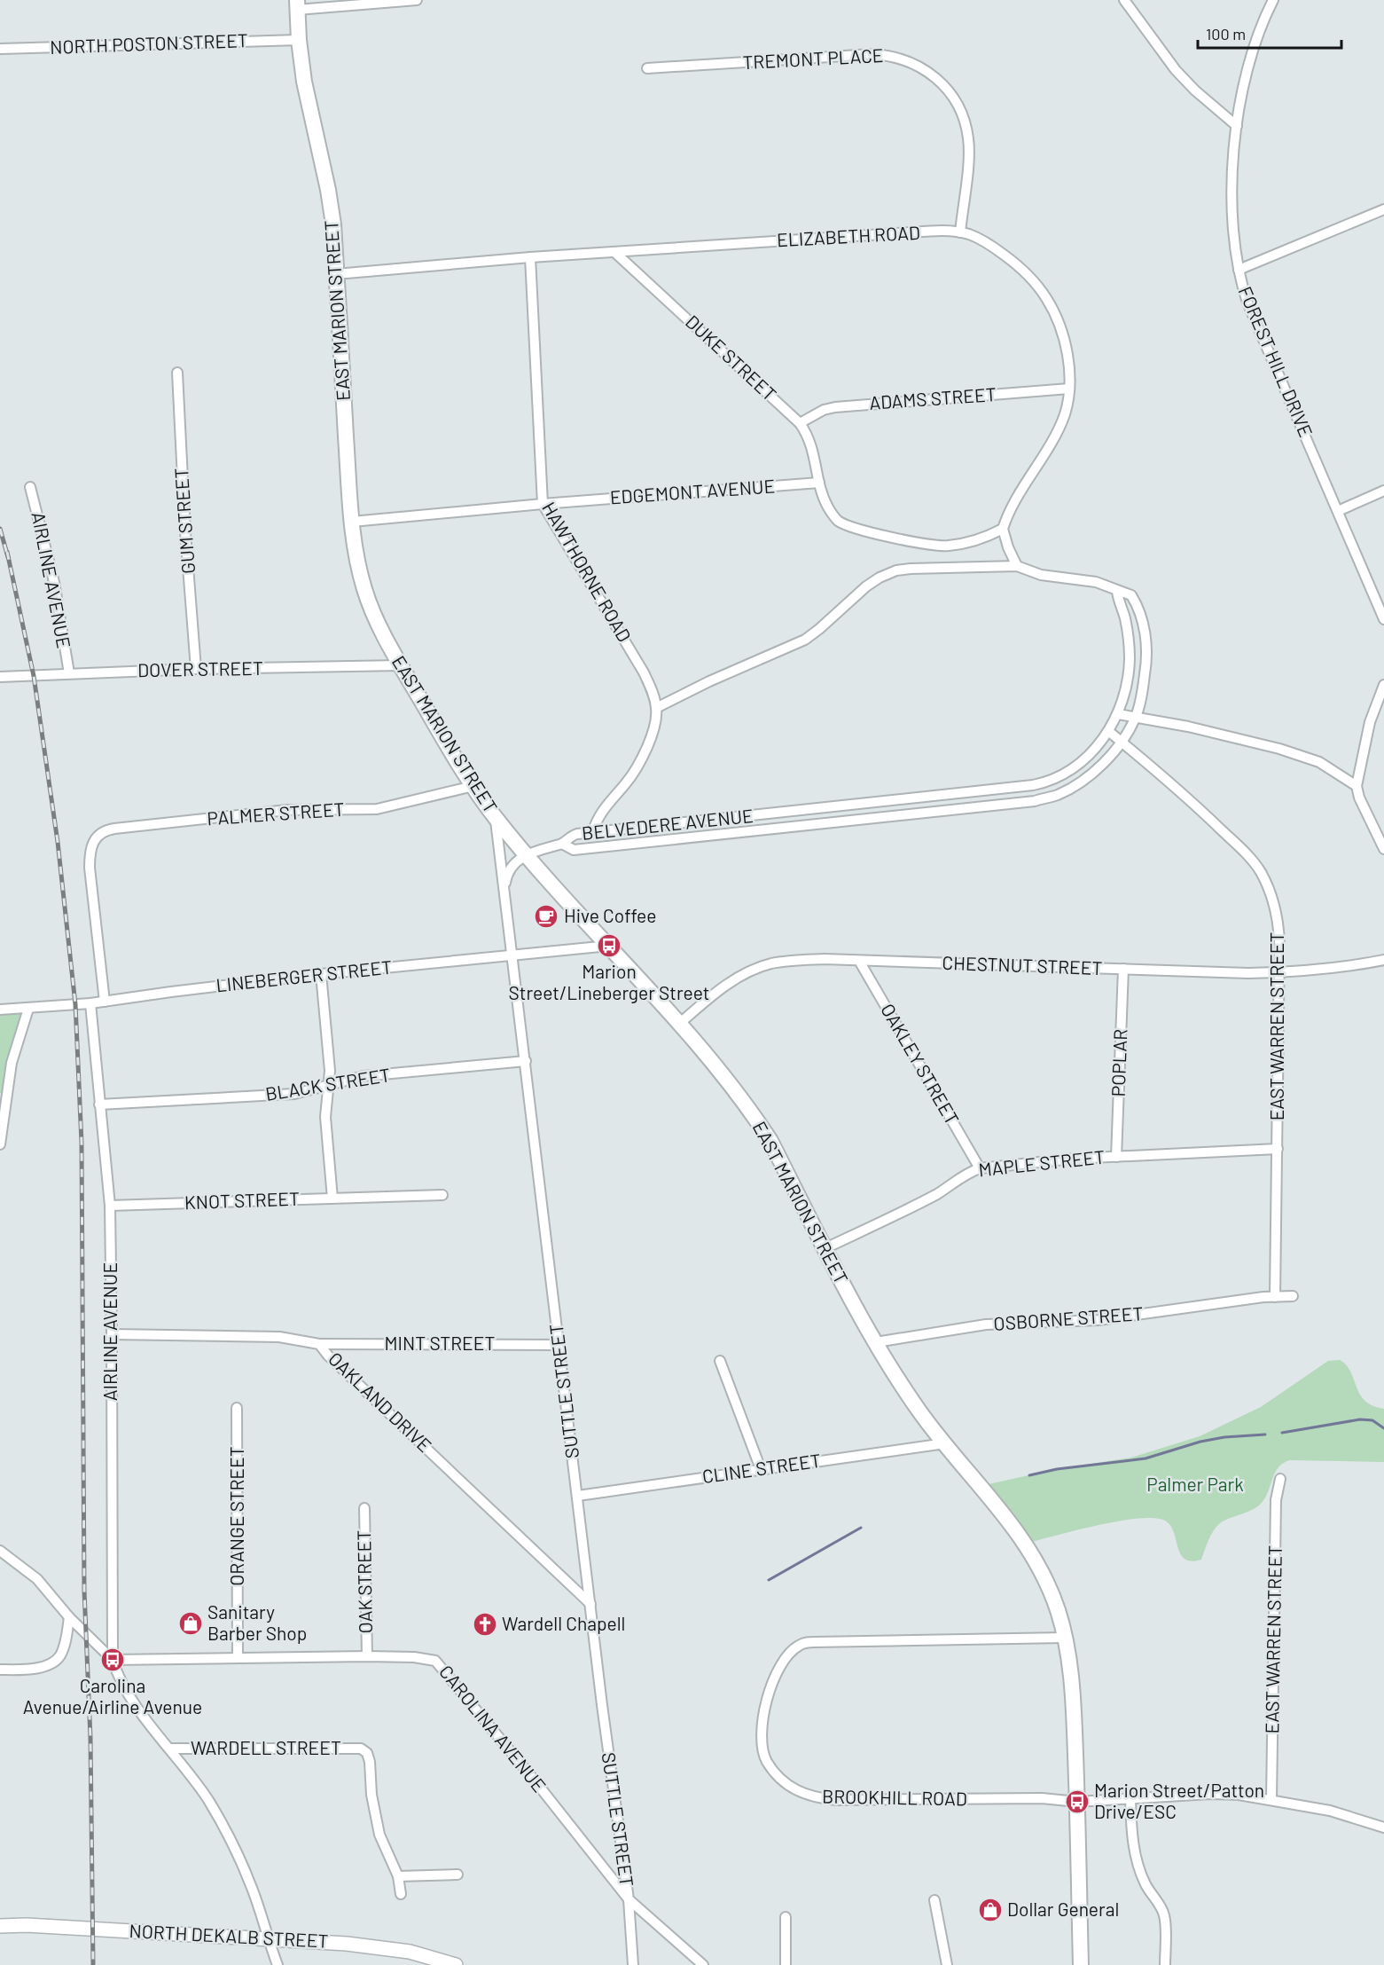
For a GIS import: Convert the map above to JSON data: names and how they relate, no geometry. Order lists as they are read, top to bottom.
{
  "streets": {
    "main road": ["EAST MARION STREET", "NORTH DEKALB STREET"],
    "street": [
      "NORTH POSTON STREET",
      "TREMONT PLACE",
      "ELIZABETH ROAD",
      "DUKE STREET",
      "FOREST HILL DRIVE",
      "ADAMS STREET",
      "EDGEMONT AVENUE",
      "GUM STREET",
      "HAWTHORNE ROAD",
      "AIRLINE AVENUE",
      "DOVER STREET",
      "PALMER STREET",
      "BELVEDERE AVENUE",
      "CHESTNUT STREET",
      "LINEBERGER STREET",
      "EAST WARREN STREET",
      "POPLAR",
      "OAKLEY STREET",
      "BLACK STREET",
      "MAPLE STREET",
      "KNOT STREET",
      "OSBORNE STREET",
      "MINT STREET",
      "SUTTLE STREET",
      "OAKLAND DRIVE",
      "CLINE STREET",
      "ORANGE STREET",
      "OAK STREET",
      "CAROLINA AVENUE",
      "WARDELL STREET",
      "BROOKHILL ROAD"
    ]
  },
  "crossings": [
    ["NORTH POSTON STREET", "EAST MARION STREET"],
    ["TREMONT PLACE", "ELIZABETH ROAD"],
    ["ELIZABETH ROAD", "EAST MARION STREET"],
    ["ELIZABETH ROAD", "DUKE STREET"],
    ["ELIZABETH ROAD", "ADAMS STREET"],
    ["ELIZABETH ROAD", "HAWTHORNE ROAD"],
    ["EAST MARION STREET", "EDGEMONT AVENUE"],
    ["EAST MARION STREET", "DOVER STREET"],
    ["EAST MARION STREET", "PALMER STREET"],
    ["EAST MARION STREET", "BELVEDERE AVENUE"],
    ["EAST MARION STREET", "CHESTNUT STREET"],
    ["EAST MARION STREET", "LINEBERGER STREET"],
    ["EAST MARION STREET", "MAPLE STREET"],
    ["EAST MARION STREET", "OSBORNE STREET"],
    ["EAST MARION STREET", "SUTTLE STREET"],
    ["EAST MARION STREET", "CLINE STREET"],
    ["EAST MARION STREET", "BROOKHILL ROAD"],
    ["DUKE STREET", "ADAMS STREET"],
    ["DUKE STREET", "EDGEMONT AVENUE"],
    ["EDGEMONT AVENUE", "HAWTHORNE ROAD"],
    ["GUM STREET", "DOVER STREET"],
    ["HAWTHORNE ROAD", "BELVEDERE AVENUE"],
    ["AIRLINE AVENUE", "DOVER STREET"],
    ["AIRLINE AVENUE", "LINEBERGER STREET"],
    ["AIRLINE AVENUE", "BLACK STREET"],
    ["AIRLINE AVENUE", "KNOT STREET"],
    ["AIRLINE AVENUE", "OAKLAND DRIVE"],
    ["AIRLINE AVENUE", "CAROLINA AVENUE"],
    ["PALMER STREET", "LINEBERGER STREET"],
    ["BELVEDERE AVENUE", "EAST WARREN STREET"],
    ["CHESTNUT STREET", "EAST WARREN STREET"],
    ["CHESTNUT STREET", "POPLAR"],
    ["CHESTNUT STREET", "OAKLEY STREET"],
    ["LINEBERGER STREET", "SUTTLE STREET"],
    ["EAST WARREN STREET", "MAPLE STREET"],
    ["EAST WARREN STREET", "OSBORNE STREET"],
    ["EAST WARREN STREET", "BROOKHILL ROAD"],
    ["POPLAR", "MAPLE STREET"],
    ["OAKLEY STREET", "MAPLE STREET"],
    ["BLACK STREET", "SUTTLE STREET"],
    ["MINT STREET", "SUTTLE STREET"],
    ["MINT STREET", "OAKLAND DRIVE"],
    ["SUTTLE STREET", "OAKLAND DRIVE"],
    ["SUTTLE STREET", "CLINE STREET"],
    ["SUTTLE STREET", "CAROLINA AVENUE"],
    ["ORANGE STREET", "CAROLINA AVENUE"],
    ["OAK STREET", "CAROLINA AVENUE"]
  ],
  "parks": ["Palmer Park"],
  "places": {
    "cafe": ["Hive Coffee"],
    "bus stop": ["Marion Street/Lineberger Street", "Carolina Avenue/Airline Avenue", "Marion Street/Patton Drive/ESC"],
    "shop": ["Sanitary Barber Shop", "Dollar General"],
    "church": ["Wardell Chapell"]
  },
  "scale_bar": "100 m"
}
